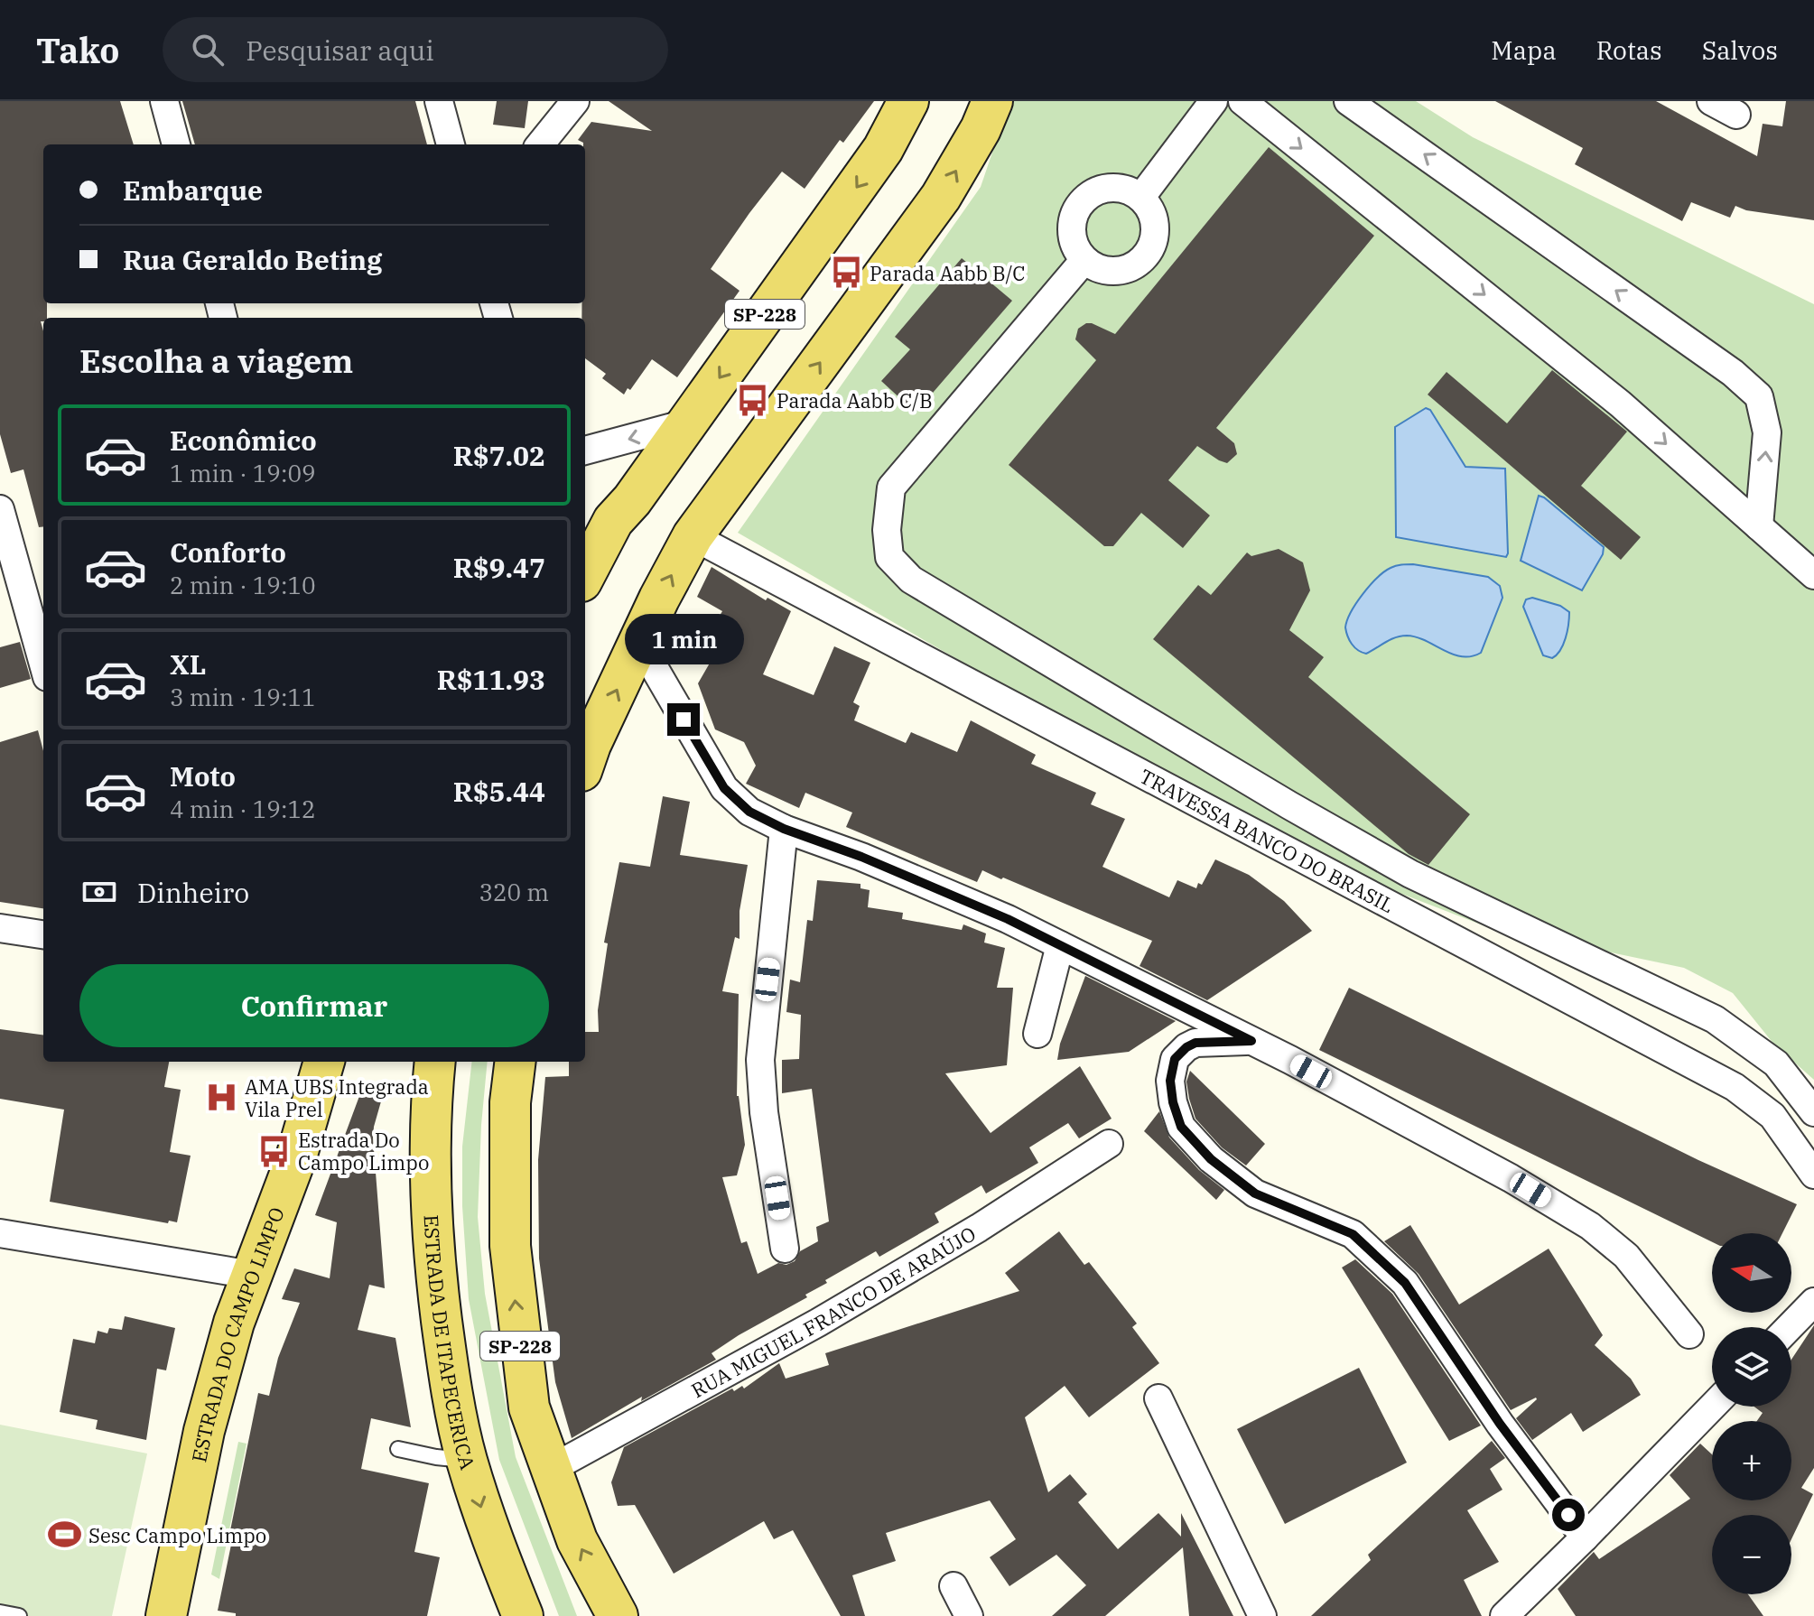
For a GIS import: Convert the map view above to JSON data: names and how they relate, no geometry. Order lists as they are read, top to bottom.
{
  "streets": {
    "main road": ["SP-228", "ESTRADA DO CAMPO LIMPO", "ESTRADA DE ITAPECERICA"],
    "street": ["TRAVESSA BANCO DO BRASIL", "RUA MIGUEL FRANCO DE ARAÚJO"]
  },
  "crossings": [
    ["SP-228", "RUA MIGUEL FRANCO DE ARAÚJO"]
  ],
  "places": {
    "bus stop": ["Parada Aabb B/C", "Parada Aabb C/B", "Estrada Do Campo Limpo"],
    "hospital": ["AMA UBS Integrada Vila Prel"],
    "sports": ["Sesc Campo Limpo"]
  },
  "north": "left",
  "page": {
    "header": "Tako",
    "search": "Pesquisar aqui",
    "nav": ["Mapa", "Rotas", "Salvos"],
    "banner": ["Embarque", "Rua Geraldo Beting"],
    "heading": "Escolha a viagem",
    "list": [
      {
        "name": "Econômico",
        "note": "1 min · 19:09",
        "value": "R$7.02"
      },
      {
        "name": "Conforto",
        "note": "2 min · 19:10",
        "value": "R$9.47"
      },
      {
        "name": "XL",
        "note": "3 min · 19:11",
        "value": "R$11.93"
      },
      {
        "name": "Moto",
        "note": "4 min · 19:12",
        "value": "R$5.44"
      }
    ],
    "bubble": "1 min",
    "pay": ["Dinheiro", "320 m"],
    "buttons": "Confirmar",
    "map_buttons": ["+", "−"]
  }
}
